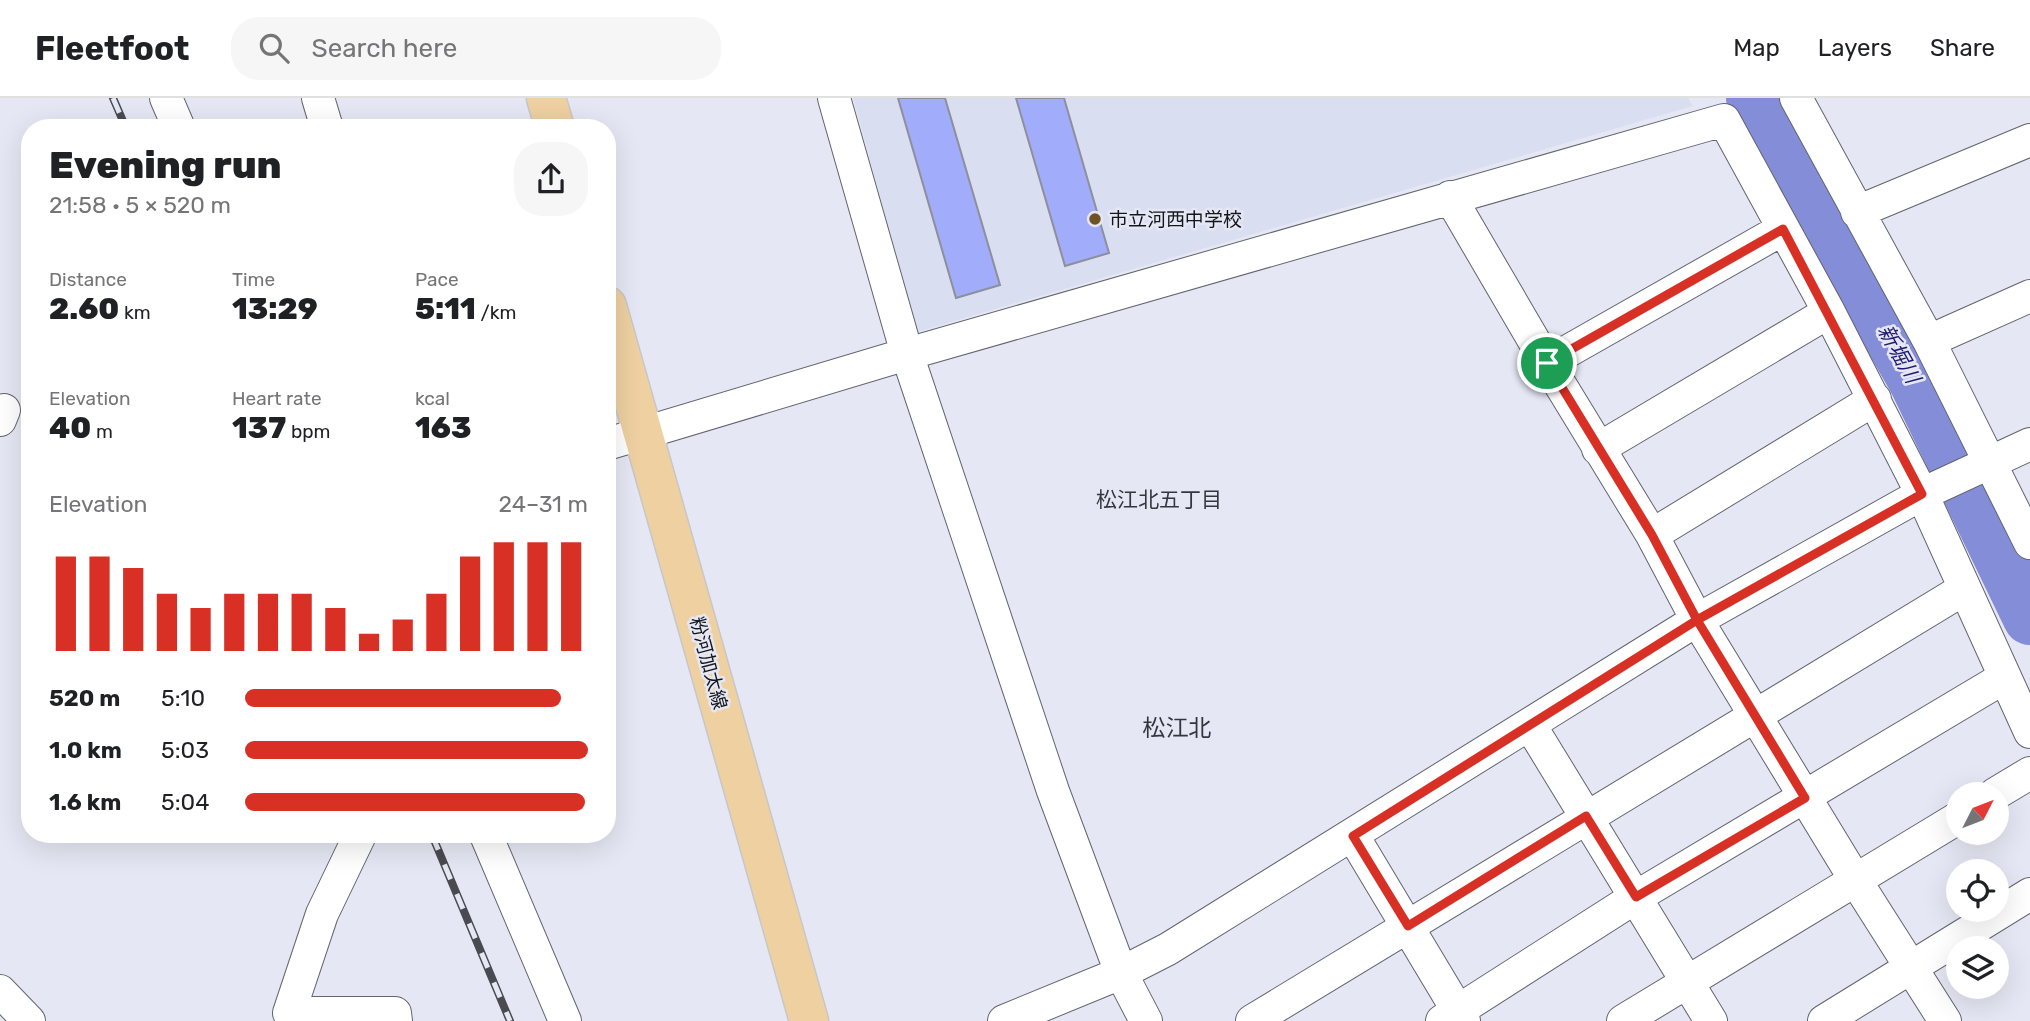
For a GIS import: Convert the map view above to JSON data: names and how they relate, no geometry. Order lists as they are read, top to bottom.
{
  "streets": {
    "main road": ["粉河加太線"]
  },
  "districts": ["松江北五丁目", "松江北"],
  "water": ["新堀川"],
  "places": ["市立河西中学校"],
  "north": "top right",
  "page": {
    "header": "Fleetfoot",
    "search": "Search here",
    "nav": ["Map", "Layers", "Share"],
    "heading": ["Evening run", "21:58 · 5 × 520 m"],
    "stats": [
      ["Distance", "2.60 km"],
      ["Time", "13:29"],
      ["Pace", "5:11 /km"],
      ["Elevation", "40 m"],
      ["Heart rate", "137 bpm"],
      ["kcal", "163"]
    ],
    "chart": ["Elevation", "24–31 m"],
    "list": [
      {
        "name": "520 m",
        "note": "5:10"
      },
      {
        "name": "1.0 km",
        "note": "5:03"
      },
      {
        "name": "1.6 km",
        "note": "5:04"
      }
    ]
  }
}
